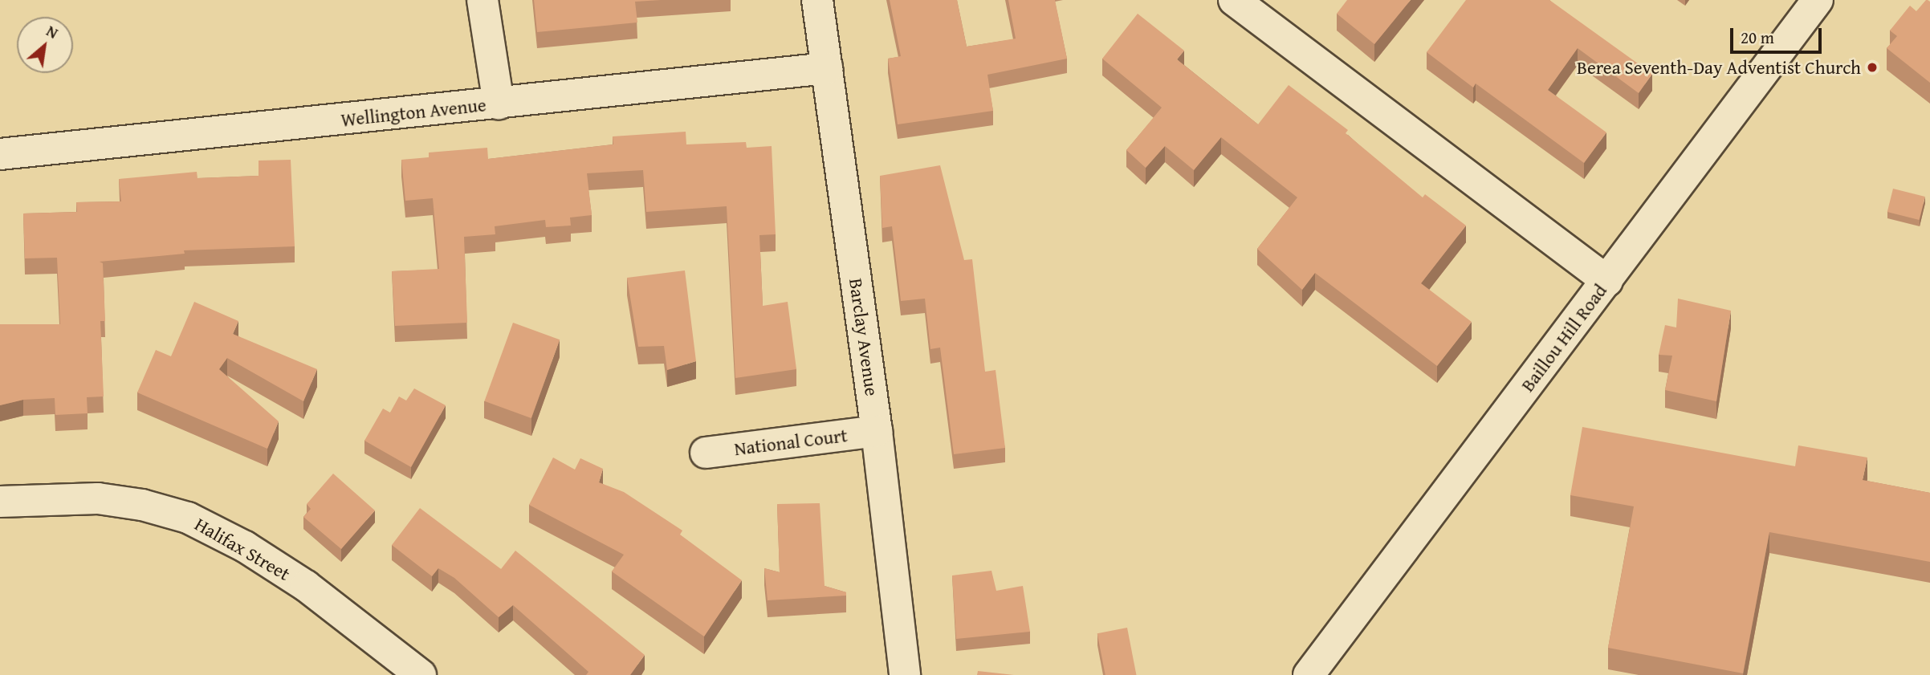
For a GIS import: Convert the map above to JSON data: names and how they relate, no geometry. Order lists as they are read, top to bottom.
{
  "streets": {
    "street": [
      "Wellington Avenue",
      "Barclay Avenue",
      "Baillou Hill Road",
      "National Court",
      "Halifax Street"
    ]
  },
  "crossings": [
    ["Wellington Avenue", "Barclay Avenue"],
    ["Barclay Avenue", "National Court"]
  ],
  "places": ["Berea Seventh-Day Adventist Church"],
  "scale_bar": "20 m",
  "north": "top right"
}
